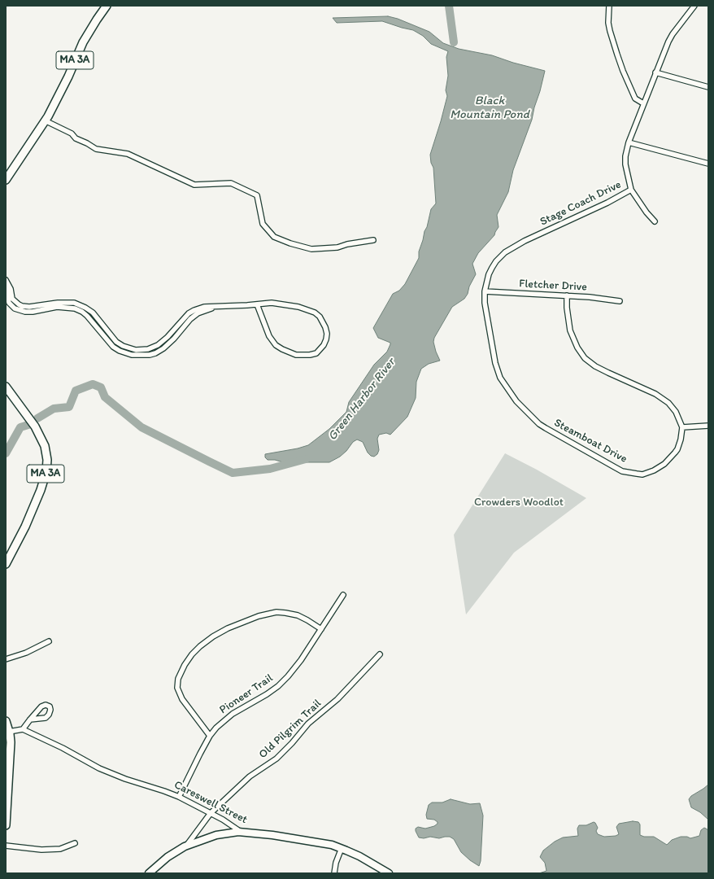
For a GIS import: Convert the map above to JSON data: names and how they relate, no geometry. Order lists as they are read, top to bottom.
{
  "streets": {
    "main road": ["MA 3A", "Careswell Street"],
    "street": [
      "Stage Coach Drive",
      "Fletcher Drive",
      "Steamboat Drive",
      "Pioneer Trail",
      "Old Pilgrim Trail"
    ]
  },
  "crossings": [
    ["Stage Coach Drive", "Fletcher Drive"],
    ["Stage Coach Drive", "Steamboat Drive"],
    ["Fletcher Drive", "Steamboat Drive"],
    ["Pioneer Trail", "Careswell Street"],
    ["Old Pilgrim Trail", "Careswell Street"]
  ],
  "water": ["Black Mountain Pond", "Green Harbor River"],
  "parks": ["Crowders Woodlot"]
}
